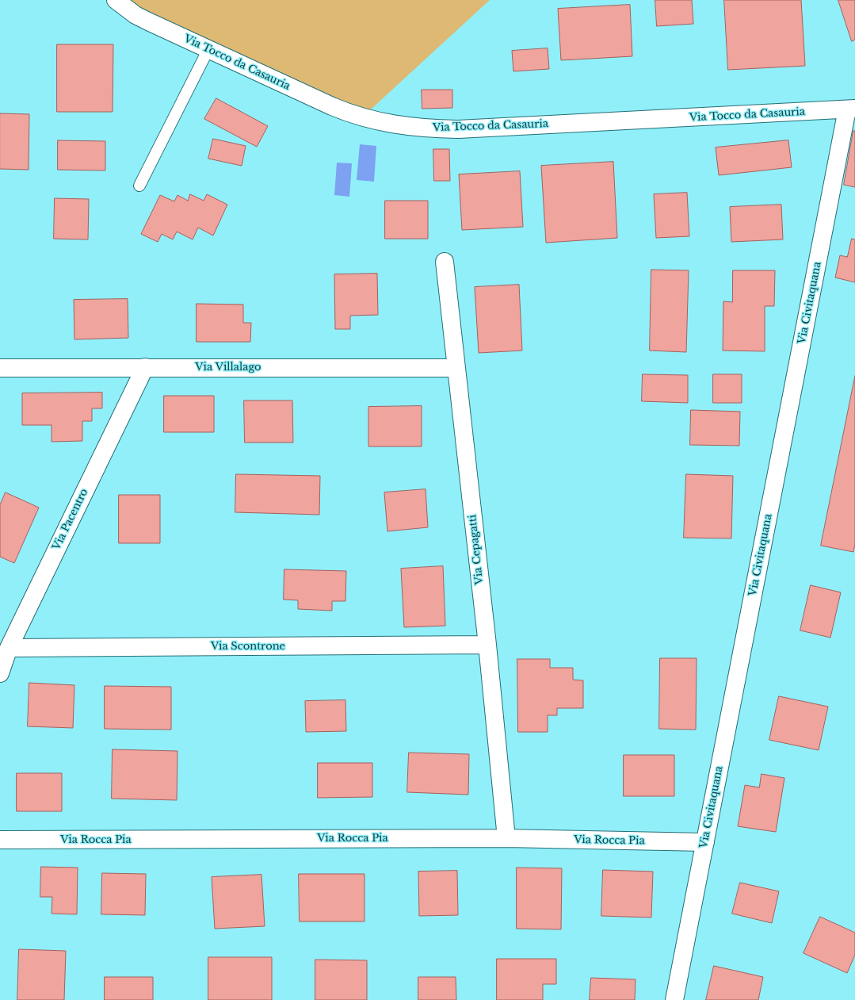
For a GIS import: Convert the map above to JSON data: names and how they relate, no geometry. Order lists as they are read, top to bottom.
{
  "streets": {
    "street": [
      "Via Tocco da Casauria",
      "Via Civitaquana",
      "Via Villalago",
      "Via Pacentro",
      "Via Cepagatti",
      "Via Scontrone",
      "Via Rocca Pia"
    ]
  },
  "crossings": [
    ["Via Tocco da Casauria", "Via Civitaquana"],
    ["Via Civitaquana", "Via Rocca Pia"],
    ["Via Villalago", "Via Pacentro"],
    ["Via Villalago", "Via Cepagatti"],
    ["Via Pacentro", "Via Scontrone"],
    ["Via Cepagatti", "Via Scontrone"],
    ["Via Cepagatti", "Via Rocca Pia"]
  ]
}
